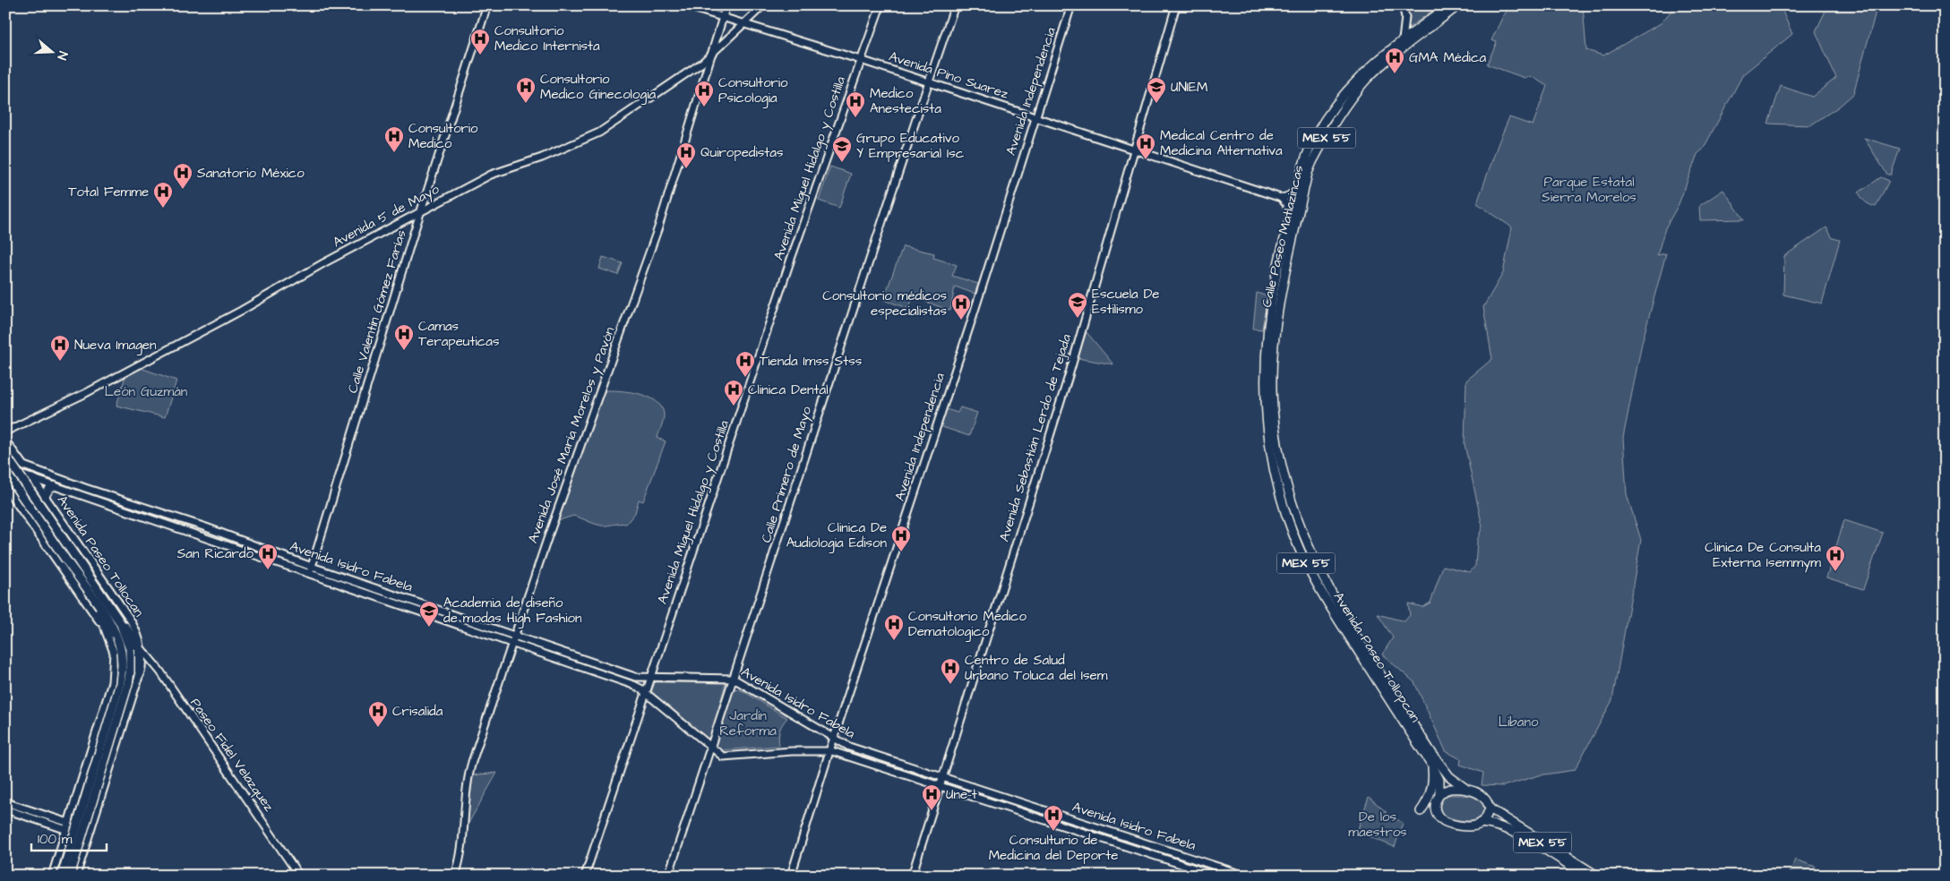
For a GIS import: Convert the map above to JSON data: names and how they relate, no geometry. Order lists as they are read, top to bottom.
{
  "streets": {
    "highway": [
      "MEX 55",
      "Calle Paseo Matlazincas",
      "Avenida Paseo Tollocan",
      "Avenida Paseo Tollopcan"
    ],
    "main road": [
      "Avenida Pino Suarez",
      "Avenida Independencia",
      "Avenida Miguel Hidalgo y Costilla",
      "Avenida 5 de Mayo",
      "Calle Valentín Gómez Farías",
      "Avenida José María Morelos y Pavón",
      "Avenida Sebastián Lerdo de Tejada",
      "Calle Primero de Mayo",
      "Avenida Isidro Fabela",
      "Paseo Fidel Velazquez"
    ]
  },
  "crossings": [
    ["Avenida Pino Suarez", "Avenida Independencia"],
    ["Avenida Pino Suarez", "Avenida Miguel Hidalgo y Costilla"],
    ["Avenida Pino Suarez", "Avenida 5 de Mayo"],
    ["Avenida Pino Suarez", "Avenida José María Morelos y Pavón"],
    ["Avenida Pino Suarez", "Avenida Sebastián Lerdo de Tejada"],
    ["Avenida Pino Suarez", "Calle Primero de Mayo"],
    ["Avenida Independencia", "Avenida Isidro Fabela"],
    ["MEX 55", "Avenida Paseo Tollopcan"],
    ["Avenida Miguel Hidalgo y Costilla", "Avenida Isidro Fabela"],
    ["Avenida 5 de Mayo", "Calle Valentín Gómez Farías"],
    ["Avenida 5 de Mayo", "Avenida José María Morelos y Pavón"],
    ["Calle Paseo Matlazincas", "Avenida Paseo Tollopcan"],
    ["Calle Valentín Gómez Farías", "Avenida Isidro Fabela"],
    ["Avenida José María Morelos y Pavón", "Avenida Isidro Fabela"],
    ["Avenida Sebastián Lerdo de Tejada", "Avenida Isidro Fabela"],
    ["Calle Primero de Mayo", "Avenida Isidro Fabela"],
    ["Avenida Paseo Tollocan", "Avenida Isidro Fabela"],
    ["Avenida Paseo Tollocan", "Paseo Fidel Velazquez"]
  ],
  "parks": [
    "Parque Estatal Sierra Morelos",
    "León Guzmán",
    "Jardín Reforma",
    "Libano",
    "De los maestros"
  ],
  "places": {
    "hospital": [
      "Consultorio Medico Internista",
      "GMA Médica",
      "Consultorio Medico Ginecologia",
      "Consultorio Psicologia",
      "Medico Anestecista",
      "Consultorio Medico",
      "Medical Centro de Medicina Alternativa",
      "Quiropedistas",
      "Sanatorio México",
      "Total Femme",
      "Consultorio médicos especialistas",
      "Camas Terapeuticas",
      "Nueva Imagen",
      "Tienda Imss Stss",
      "Clinica Dental",
      "Clinica De Audiologia Edison",
      "San Ricardo",
      "Clinica De Consulta Externa Isemmym",
      "Consultorio Medico Dematologico",
      "Centro de Salud Urbano Toluca del Isem",
      "Crisalida",
      "Une-t",
      "Consulturio de Medicina del Deporte"
    ],
    "school or university": [
      "UNIEM",
      "Grupo Educativo Y Empresarial Isc",
      "Escuela De Estilismo",
      "Academia de diseño de modas High Fashion"
    ]
  },
  "scale_bar": "100 m",
  "north": "right"
}
